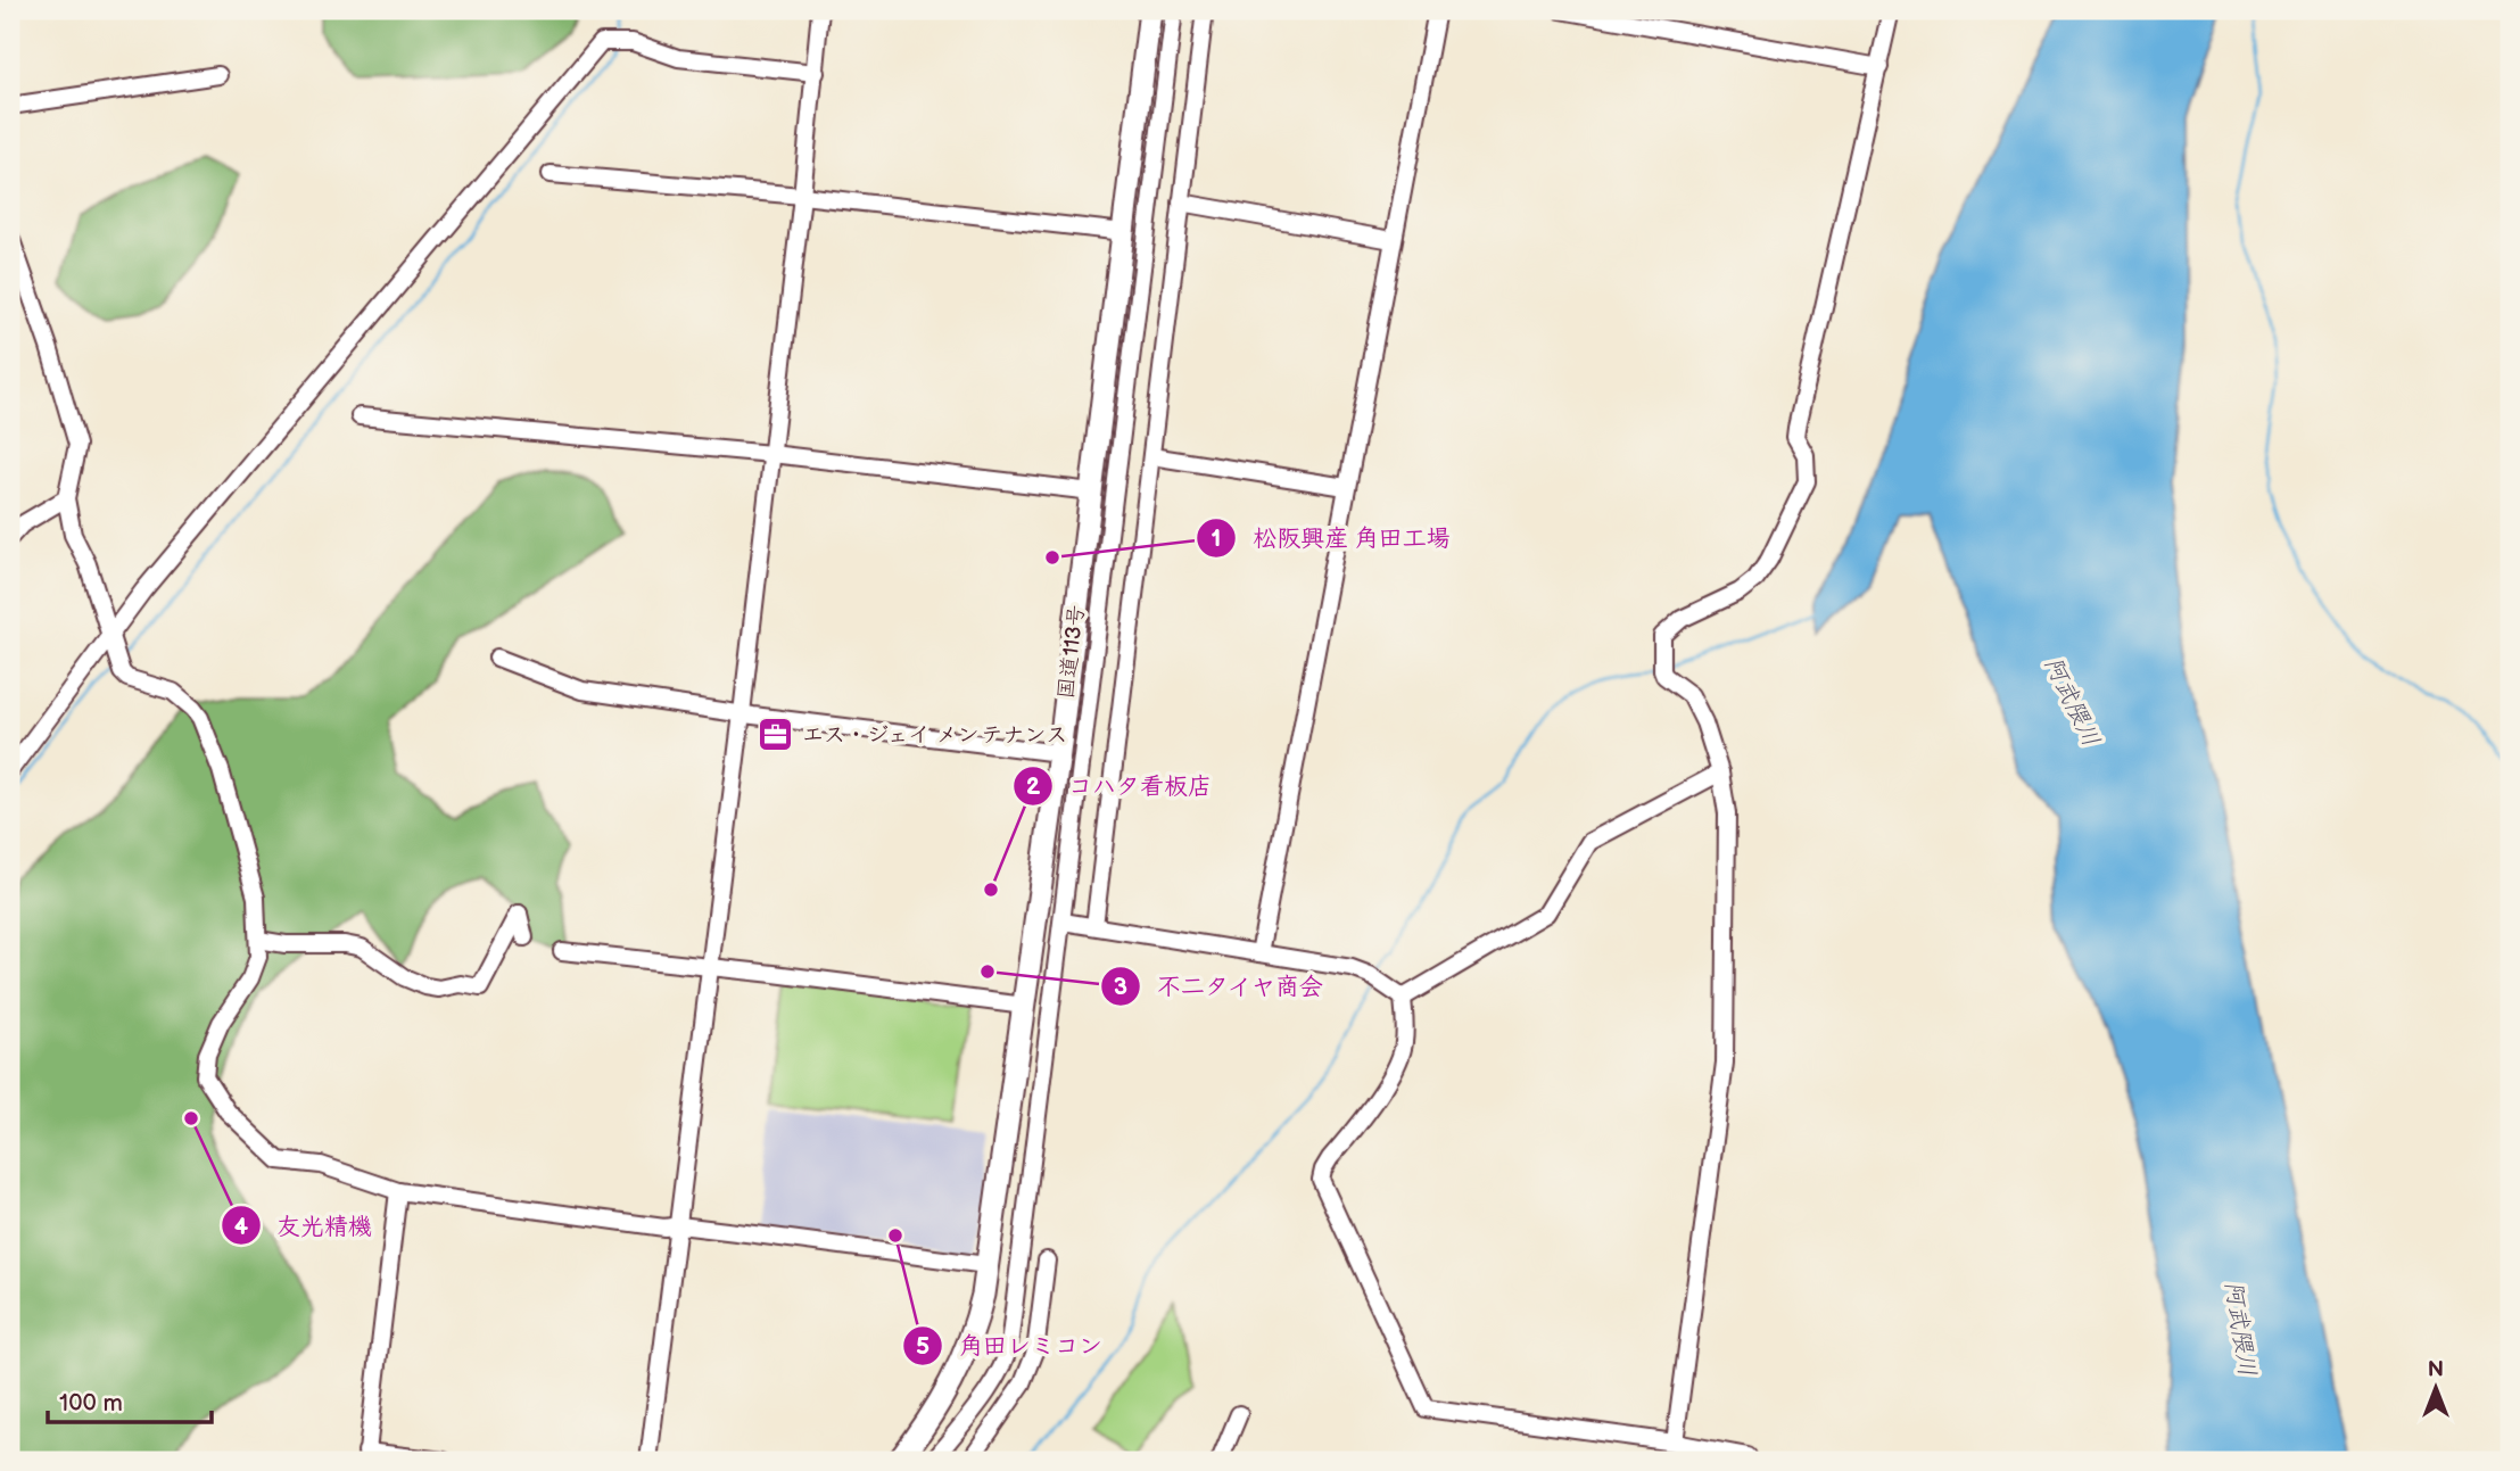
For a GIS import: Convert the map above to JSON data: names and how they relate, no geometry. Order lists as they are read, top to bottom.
{
  "streets": {
    "highway": ["国道113号"]
  },
  "water": ["阿武隈川"],
  "places": {
    "other": [
      "松阪興産 角田工場",
      "コハタ看板店",
      "不二タイヤ商会",
      "友光精機",
      "角田レミコン"
    ],
    "office": ["エス・ジェイ メンテナンス"]
  },
  "scale_bar": "100 m",
  "north": "top"
}
